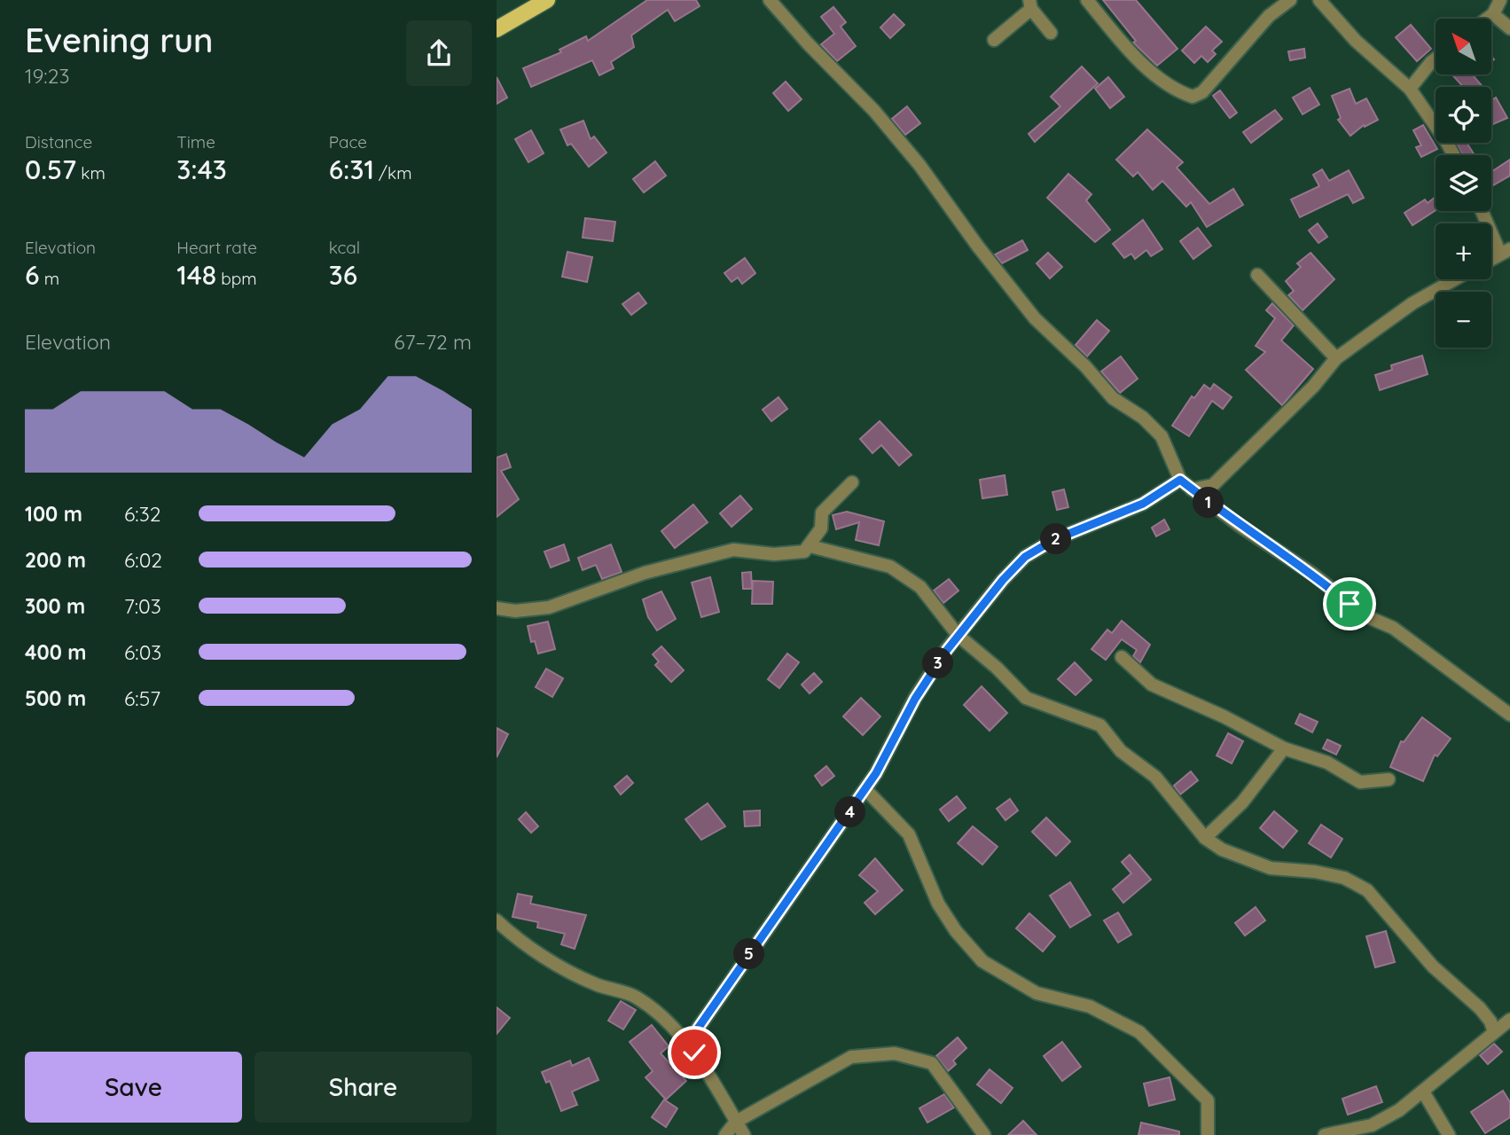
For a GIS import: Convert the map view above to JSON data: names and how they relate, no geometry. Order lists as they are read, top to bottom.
{
  "north": "top left",
  "page": {
    "heading": ["Evening run", "19:23"],
    "map_buttons": ["+", "−"],
    "stats": [
      ["Distance", "0.57 km"],
      ["Time", "3:43"],
      ["Pace", "6:31 /km"],
      ["Elevation", "6 m"],
      ["Heart rate", "148 bpm"],
      ["kcal", "36"]
    ],
    "chart": ["Elevation", "67–72 m"],
    "pins": [
      "1",
      "2",
      "3",
      "4",
      "5"
    ],
    "list": [
      {
        "name": "100 m",
        "note": "6:32"
      },
      {
        "name": "200 m",
        "note": "6:02"
      },
      {
        "name": "300 m",
        "note": "7:03"
      },
      {
        "name": "400 m",
        "note": "6:03"
      },
      {
        "name": "500 m",
        "note": "6:57"
      }
    ],
    "buttons": ["Save", "Share"]
  }
}
